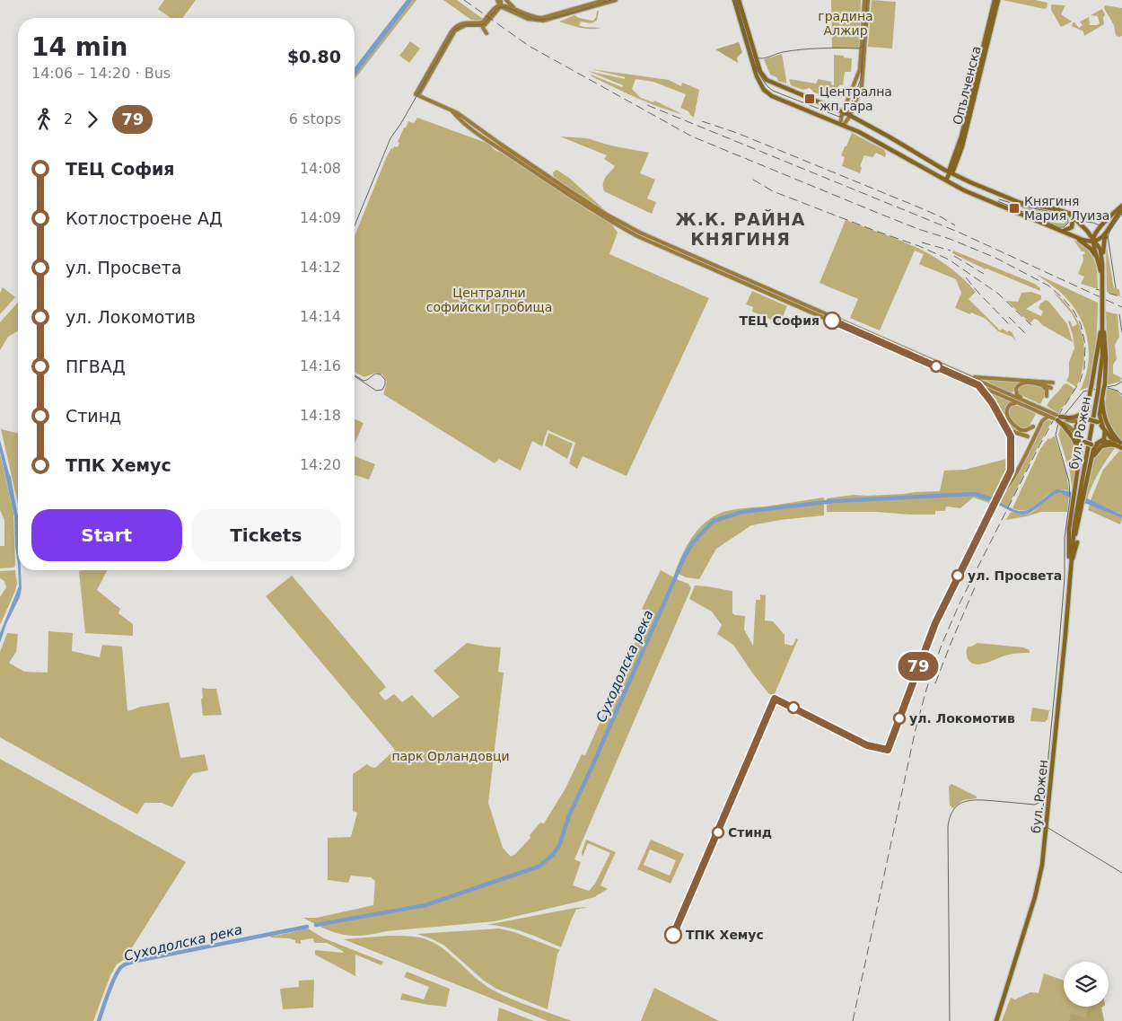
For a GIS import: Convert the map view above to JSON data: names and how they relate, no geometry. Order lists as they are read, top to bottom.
{
  "streets": {
    "main road": ["Опълченска", "бул. Рожен"]
  },
  "districts": ["Ж.К. РАЙНА КНЯГИНЯ"],
  "water": ["Суходолска река"],
  "parks": ["градина Алжир", "Централни софийски гробища", "парк Орландовци"],
  "places": {
    "transit": ["Централна жп гара", "Княгиня Мария Луиза"],
    "other": [
      "ТЕЦ София",
      "ул. Просвета",
      "ул. Локомотив",
      "Стинд",
      "ТПК Хемус"
    ]
  },
  "lines": ["bus line 79"],
  "page": {
    "on_map": "79",
    "heading": ["14 min", "14:06 – 14:20 · Bus", "$0.80"],
    "legs": ["2", "79", "6 stops"],
    "list": [
      {
        "name": "ТЕЦ София",
        "value": "14:08"
      },
      {
        "name": "Котлостроене АД",
        "value": "14:09"
      },
      {
        "name": "ул. Просвета",
        "value": "14:12"
      },
      {
        "name": "ул. Локомотив",
        "value": "14:14"
      },
      {
        "name": "ПГВАД",
        "value": "14:16"
      },
      {
        "name": "Стинд",
        "value": "14:18"
      },
      {
        "name": "ТПК Хемус",
        "value": "14:20"
      }
    ],
    "buttons": ["Start", "Tickets"]
  }
}
